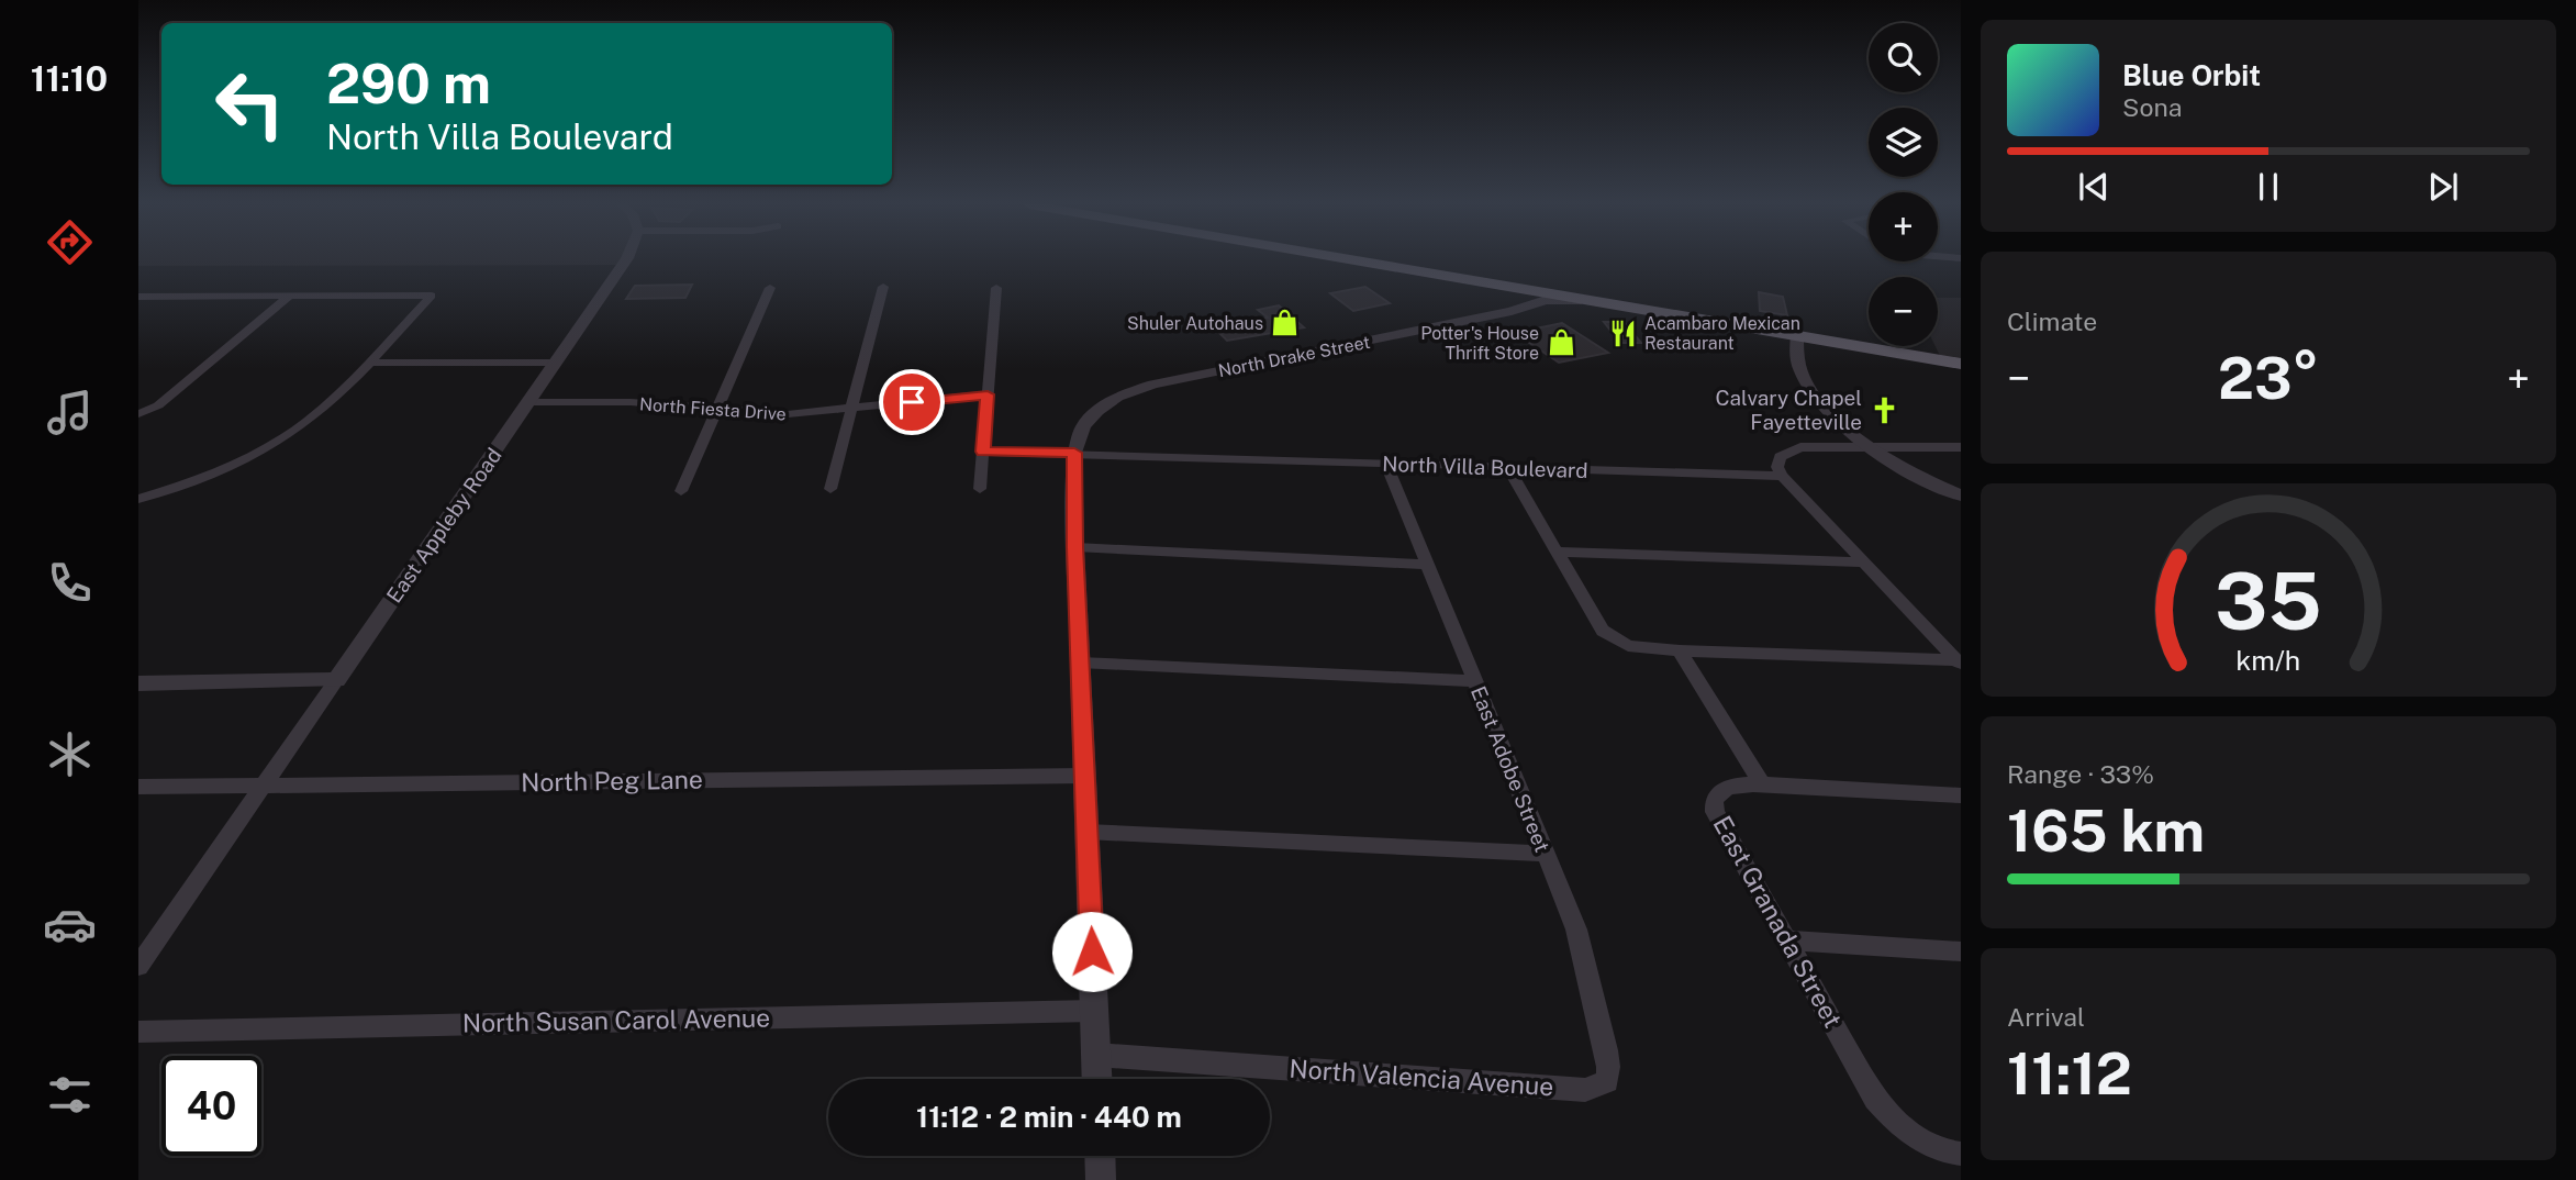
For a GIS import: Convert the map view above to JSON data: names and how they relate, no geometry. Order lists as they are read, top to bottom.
{
  "streets": {
    "street": [
      "North Drake Street",
      "North Fiesta Drive",
      "North Villa Boulevard",
      "East Appleby Road",
      "East Adobe Street",
      "North Peg Lane",
      "East Granada Street",
      "North Susan Carol Avenue",
      "North Valencia Avenue"
    ]
  },
  "crossings": [
    ["North Drake Street", "North Villa Boulevard"],
    ["North Fiesta Drive", "East Appleby Road"],
    ["North Villa Boulevard", "East Adobe Street"],
    ["East Adobe Street", "North Valencia Avenue"]
  ],
  "places": {
    "shop": ["Shuler Autohaus", "Potter's House Thrift Store"],
    "restaurant": ["Acambaro Mexican Restaurant"],
    "church": ["Calvary Chapel Fayetteville"]
  },
  "page": {
    "tabs": "11:10",
    "map_buttons": ["+", "−"],
    "turn": ["290 m", "North Villa Boulevard"],
    "song": ["Blue Orbit", "Sona"],
    "tile": [
      "Climate",
      ["Range · 33%", "165 km"],
      ["Arrival", "11:12"]
    ],
    "heat": ["−", "23°", "+"],
    "limit": "40",
    "trip": "11:12 · 2 min · 440 m",
    "gauge": ["35", "km/h"]
  }
}
